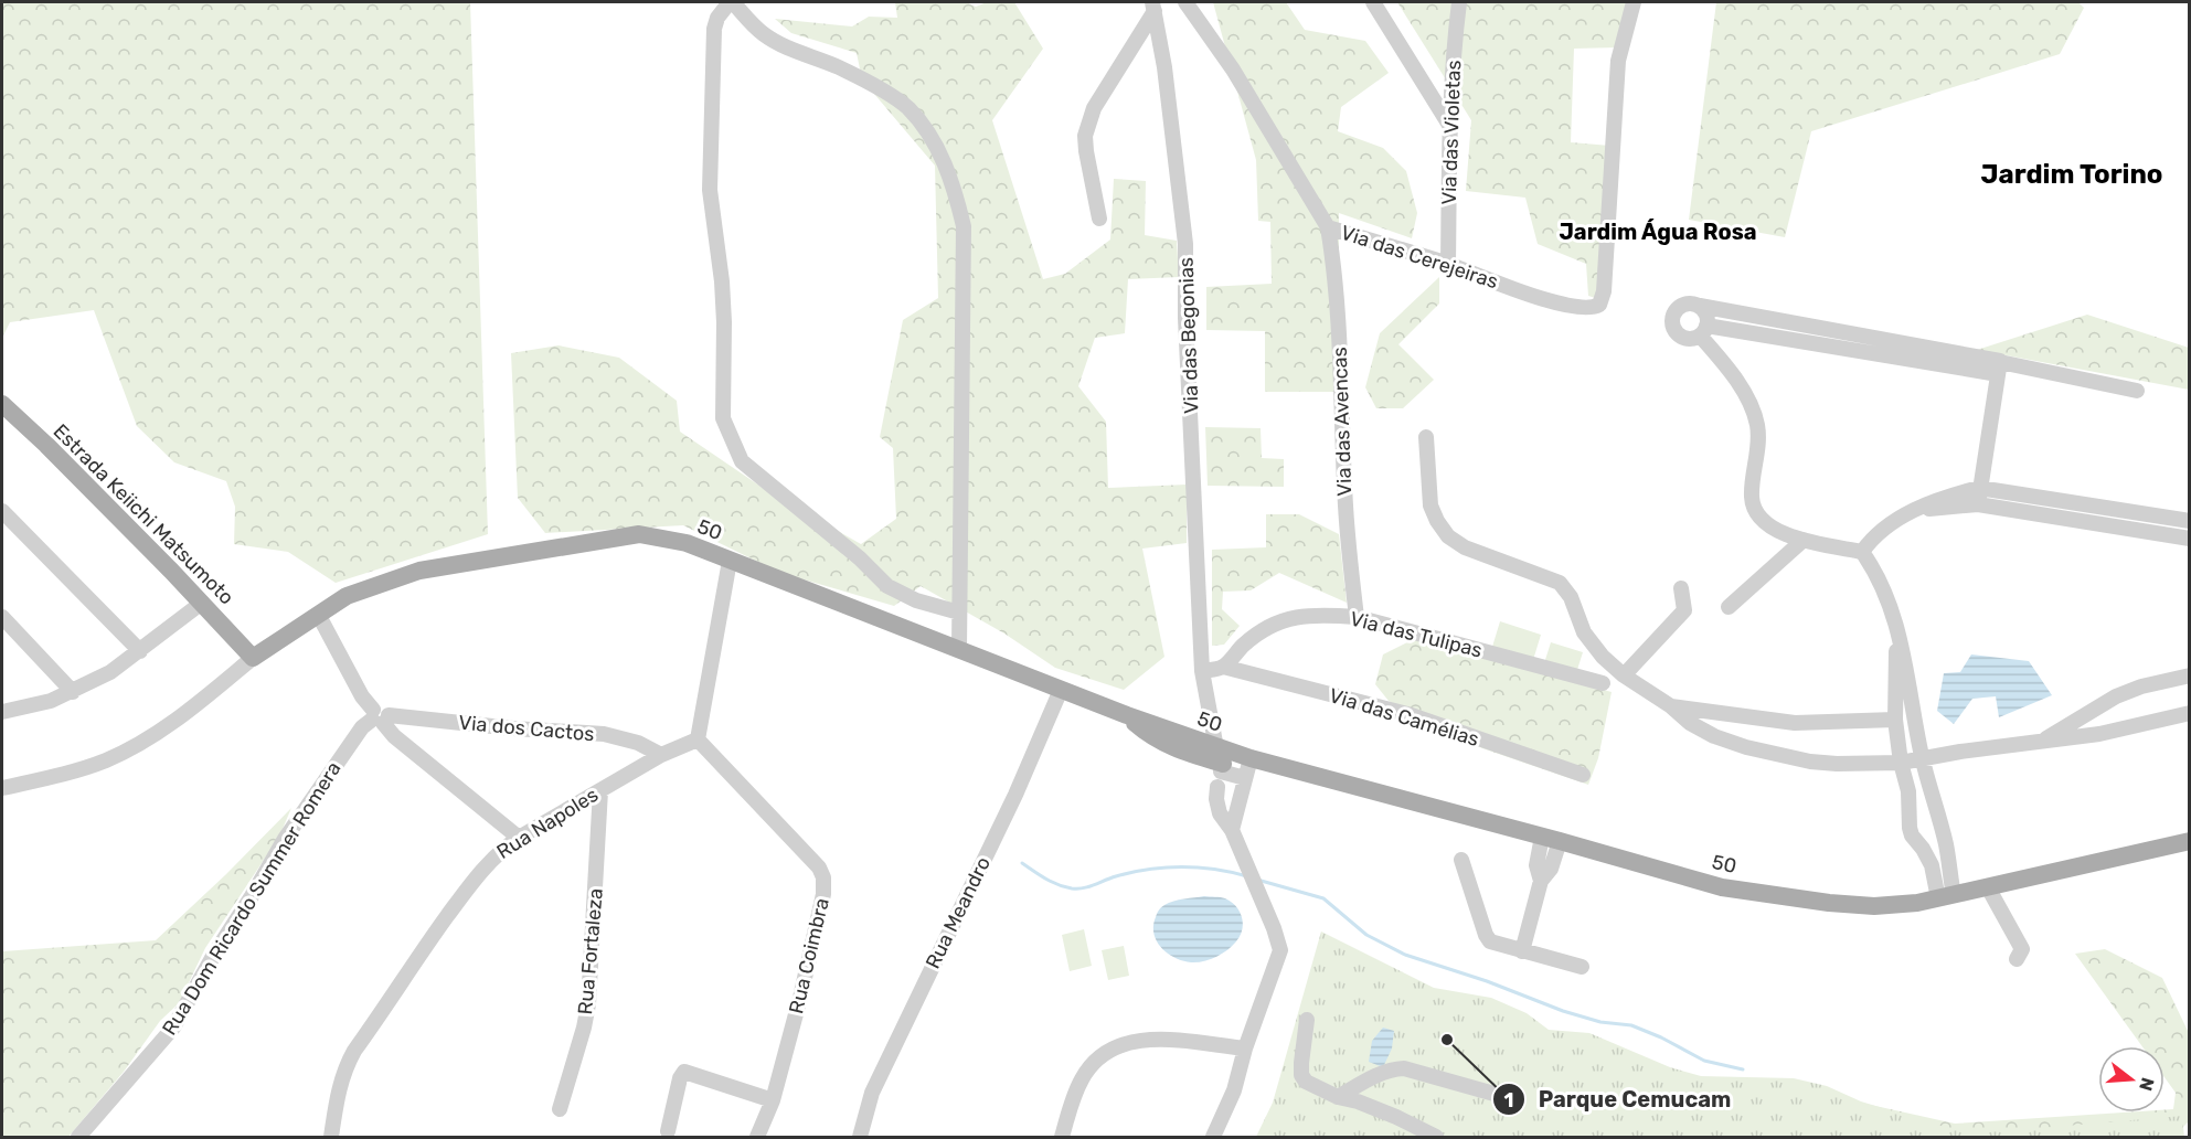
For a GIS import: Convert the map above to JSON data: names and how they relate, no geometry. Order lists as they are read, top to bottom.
{
  "streets": {
    "main road": ["Estrada Keiichi Matsumoto", "50"],
    "street": [
      "Via das Violetas",
      "Via das Cerejeiras",
      "Via das Begonias",
      "Via das Avencas",
      "Via das Tulipas",
      "Via das Camélias",
      "Via dos Cactos",
      "Rua Napoles",
      "Rua Dom Ricardo Summer Romera",
      "Rua Meandro",
      "Rua Fortaleza",
      "Rua Coimbra"
    ]
  },
  "crossings": [
    ["Via das Violetas", "Via das Cerejeiras"],
    ["Via das Cerejeiras", "Via das Avencas"],
    ["Via das Avencas", "Via das Tulipas"],
    ["Estrada Keiichi Matsumoto", "50"],
    ["50", "Rua Meandro"],
    ["Via das Tulipas", "Via das Camélias"],
    ["Via dos Cactos", "Rua Napoles"],
    ["Via dos Cactos", "Rua Dom Ricardo Summer Romera"],
    ["Rua Napoles", "Rua Fortaleza"],
    ["Rua Napoles", "Rua Coimbra"]
  ],
  "districts": ["Jardim Torino", "Jardim Água Rosa"],
  "places": ["Parque Cemucam"],
  "north": "right"
}
